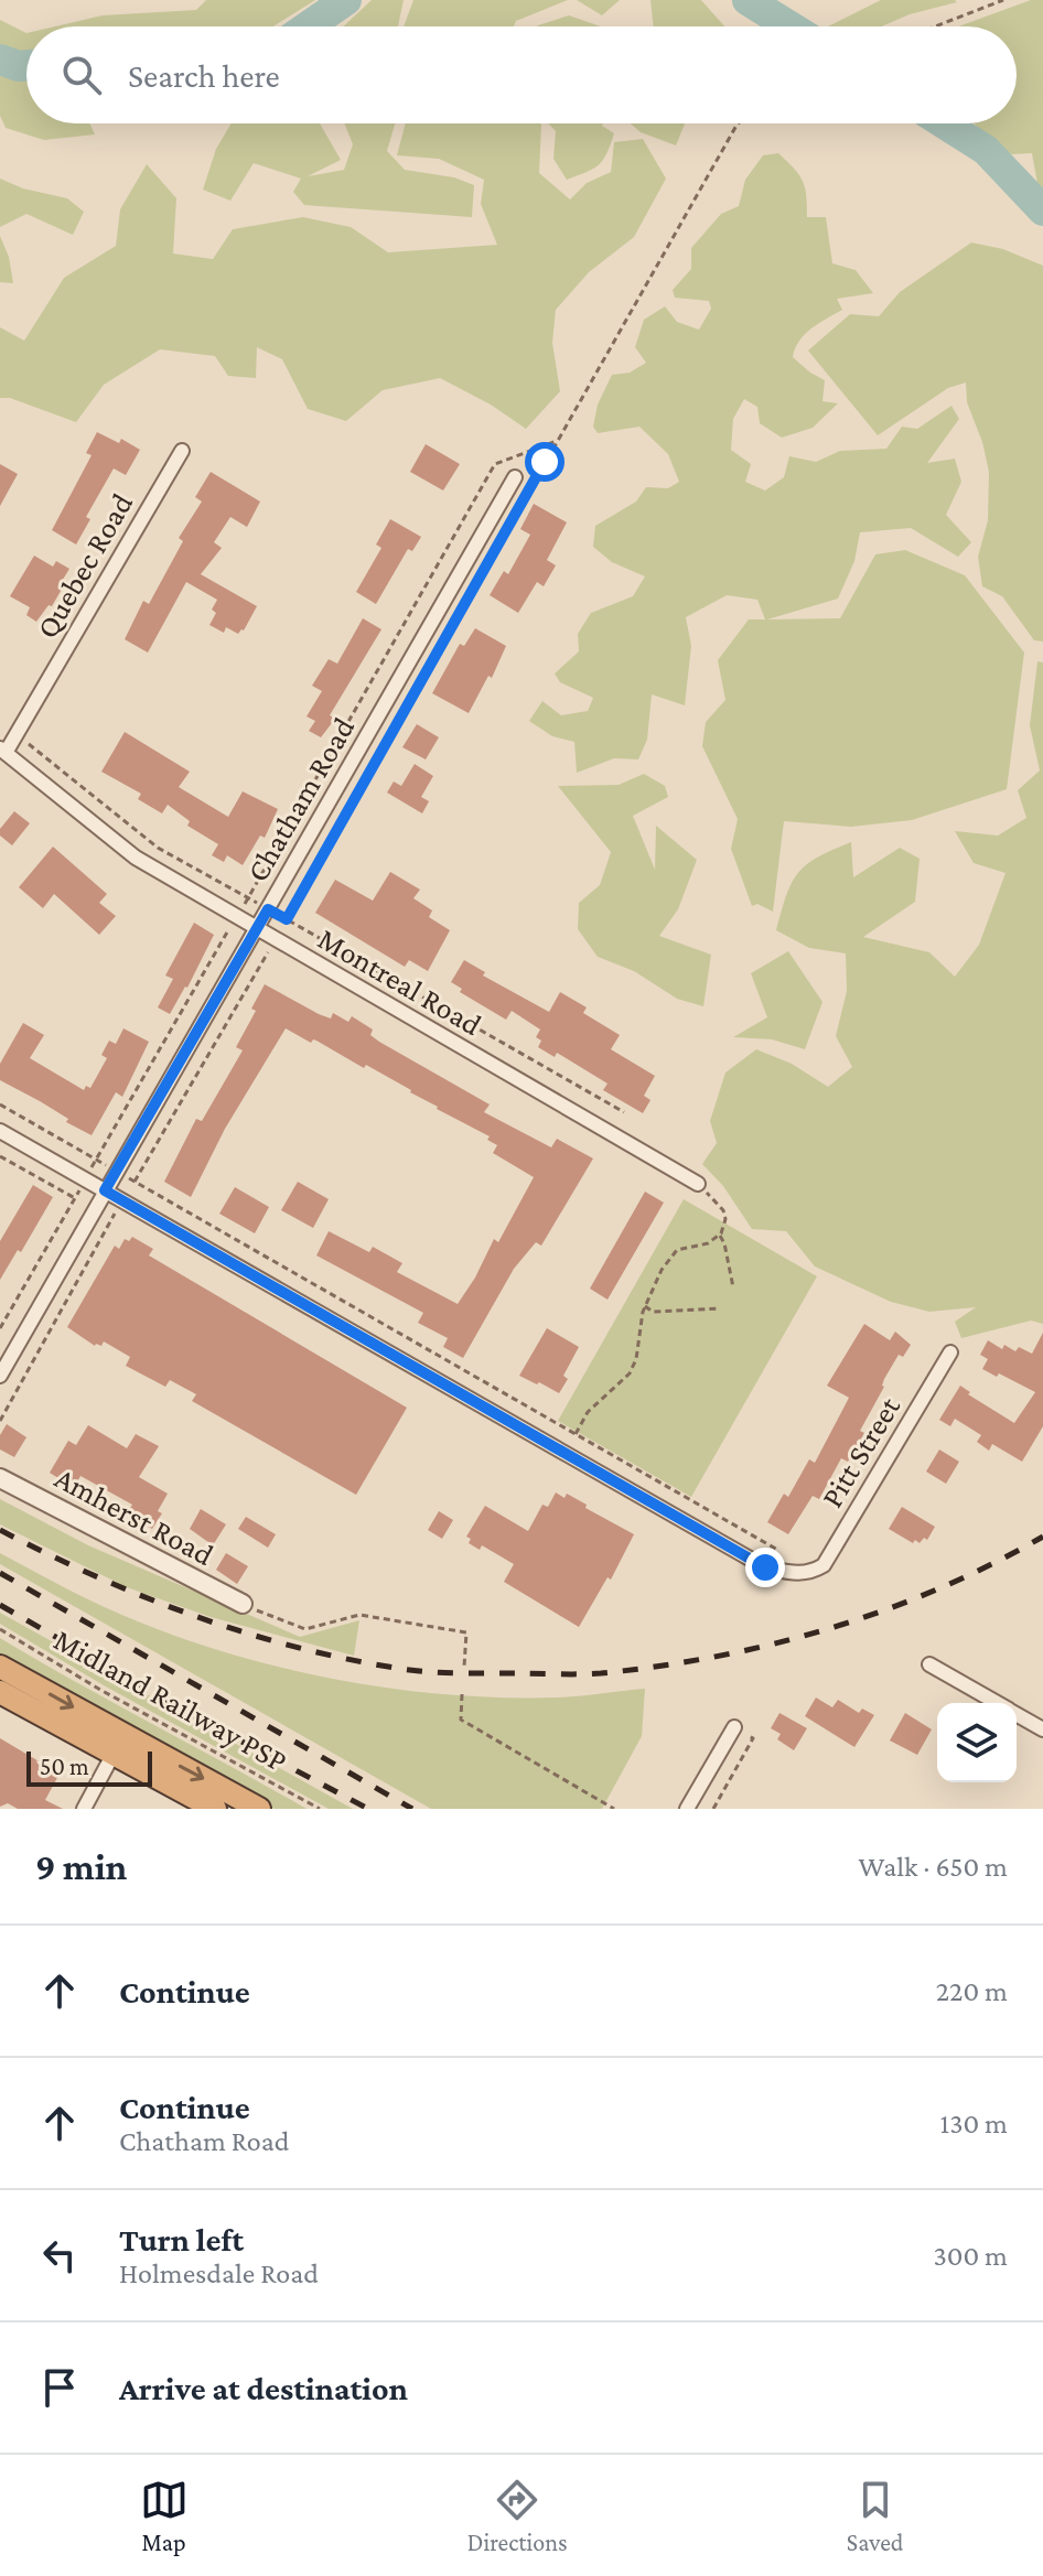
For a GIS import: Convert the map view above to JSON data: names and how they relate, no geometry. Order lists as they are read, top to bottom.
{
  "streets": {
    "street": [
      "Quebec Road",
      "Chatham Road",
      "Montreal Road",
      "Pitt Street",
      "Amherst Road"
    ],
    "path": ["Midland Railway PSP"]
  },
  "crossings": [
    ["Quebec Road", "Montreal Road"],
    ["Chatham Road", "Montreal Road"],
    ["Chatham Road", "Pitt Street"]
  ],
  "scale_bar": "50 m",
  "page": {
    "search": "Search here",
    "scale": "50 m",
    "heading": ["9 min", "Walk · 650 m"],
    "list": [
      ["Continue", "220 m"],
      ["Continue", "Chatham Road", "130 m"],
      ["Turn left", "Holmesdale Road", "300 m"],
      "Arrive at destination"
    ],
    "nav": ["Map", "Directions", "Saved"]
  }
}
